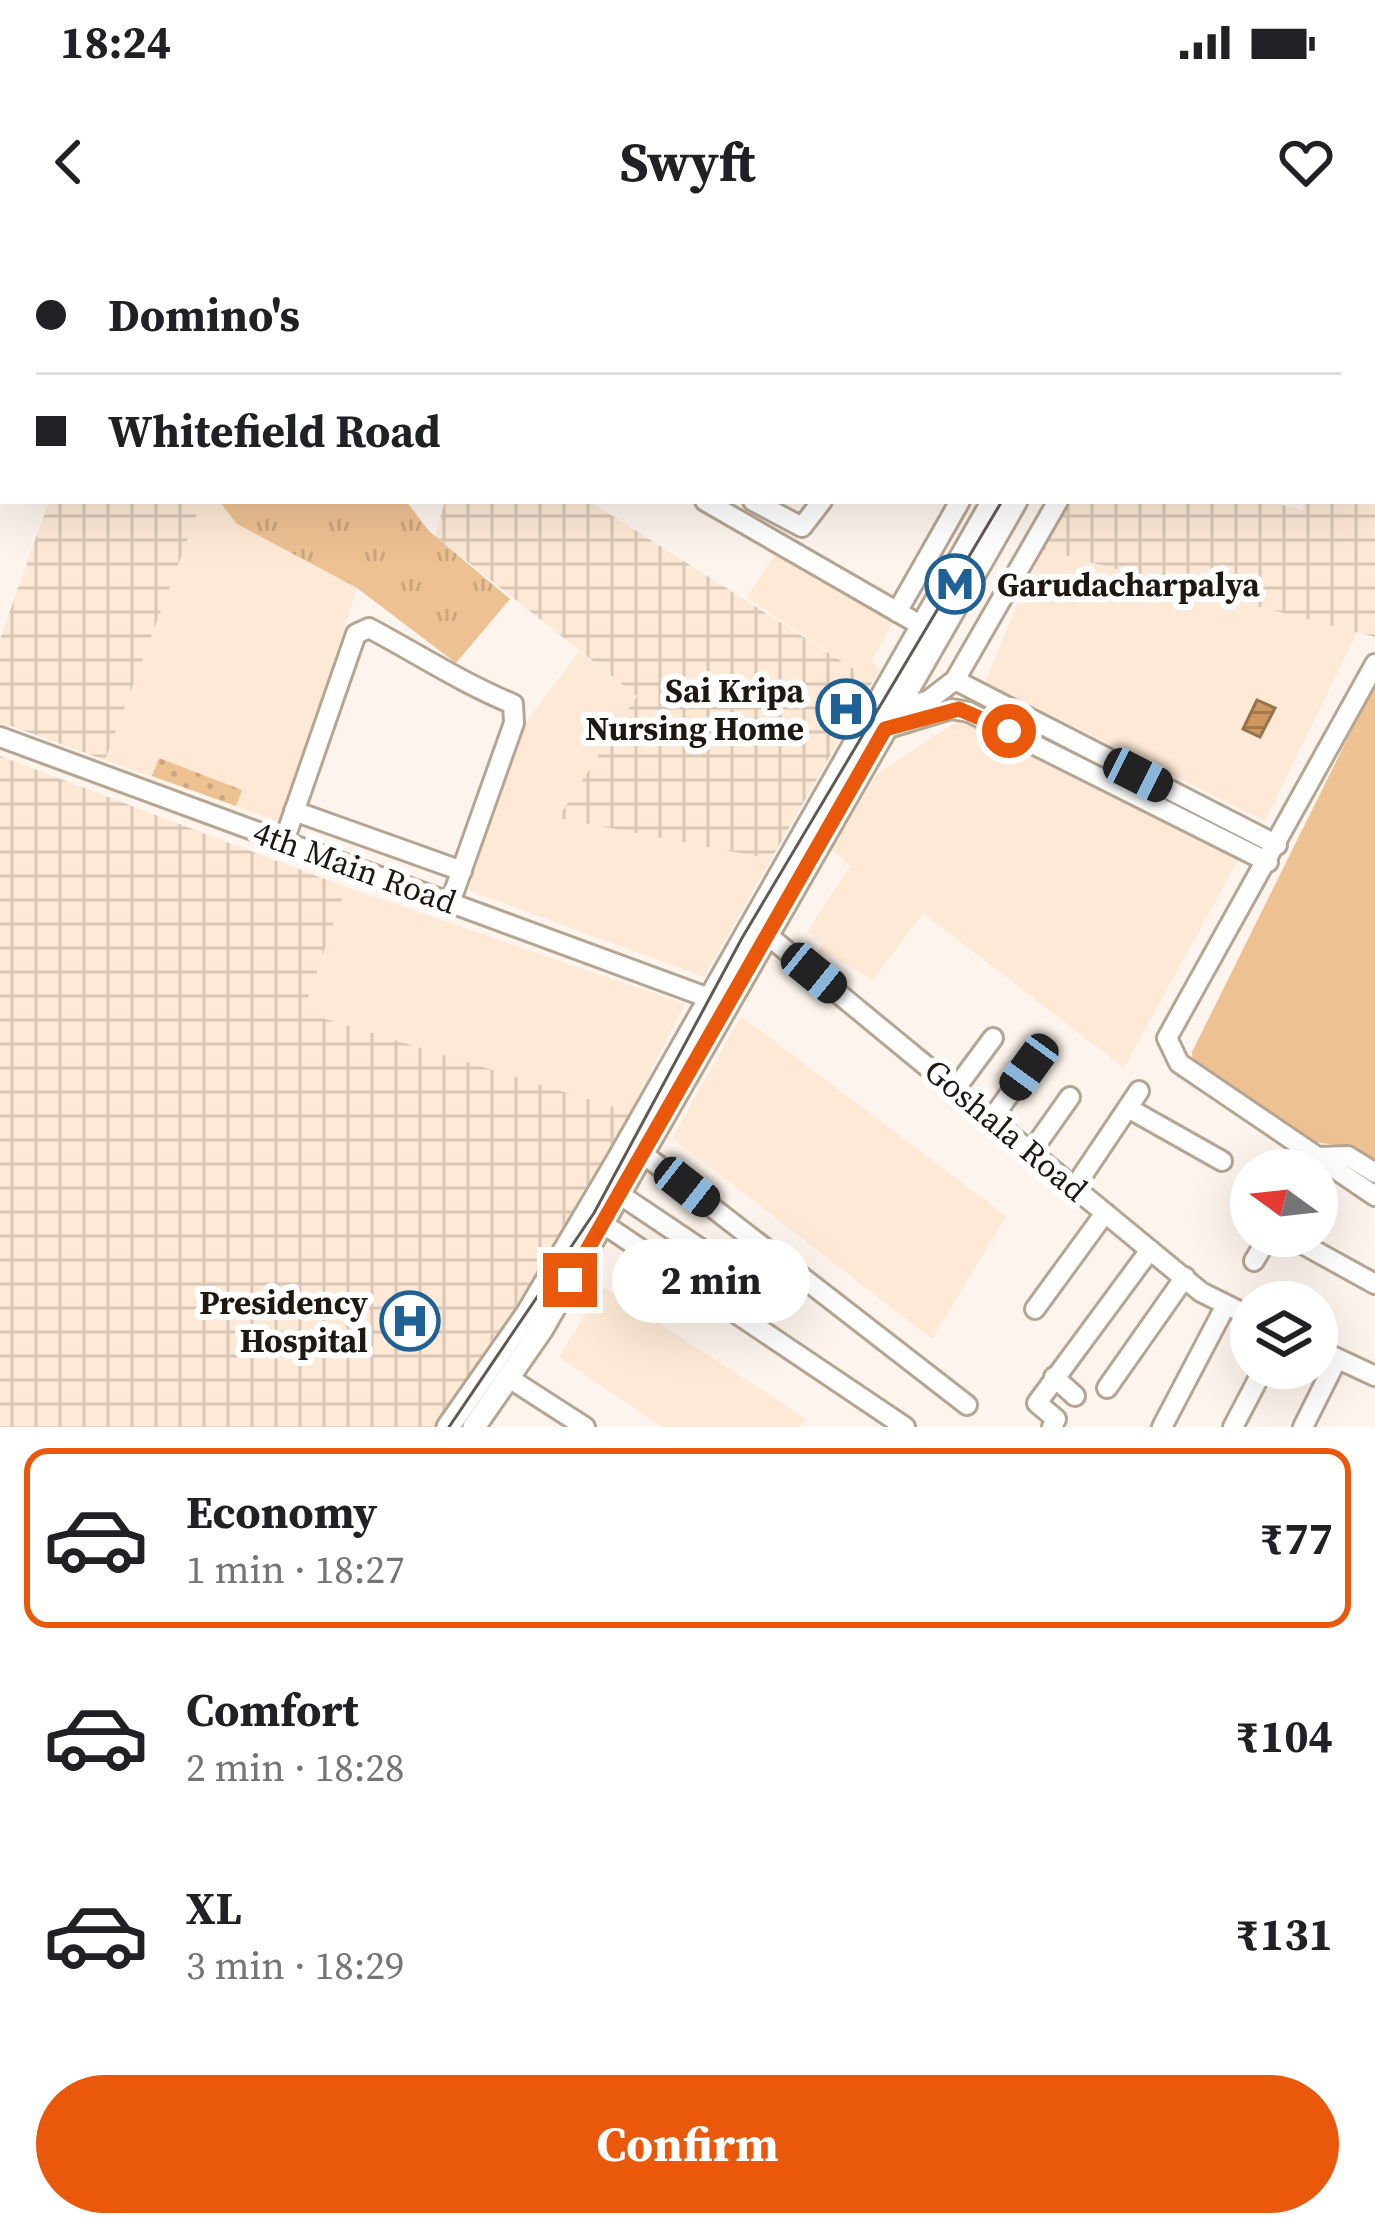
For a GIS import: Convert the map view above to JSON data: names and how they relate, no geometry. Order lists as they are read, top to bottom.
{
  "streets": {
    "street": ["4th Main Road", "Goshala Road"]
  },
  "places": {
    "metro station": ["Garudacharpalya"],
    "hospital": ["Sai Kripa Nursing Home", "Presidency Hospital"]
  },
  "north": "left",
  "page": {
    "status": "18:24",
    "header": "Swyft",
    "banner": ["Domino's", "Whitefield Road"],
    "bubble": "2 min",
    "list": [
      {
        "name": "Economy",
        "note": "1 min · 18:27",
        "value": "₹77"
      },
      {
        "name": "Comfort",
        "note": "2 min · 18:28",
        "value": "₹104"
      },
      {
        "name": "XL",
        "note": "3 min · 18:29",
        "value": "₹131"
      }
    ],
    "buttons": "Confirm"
  }
}
